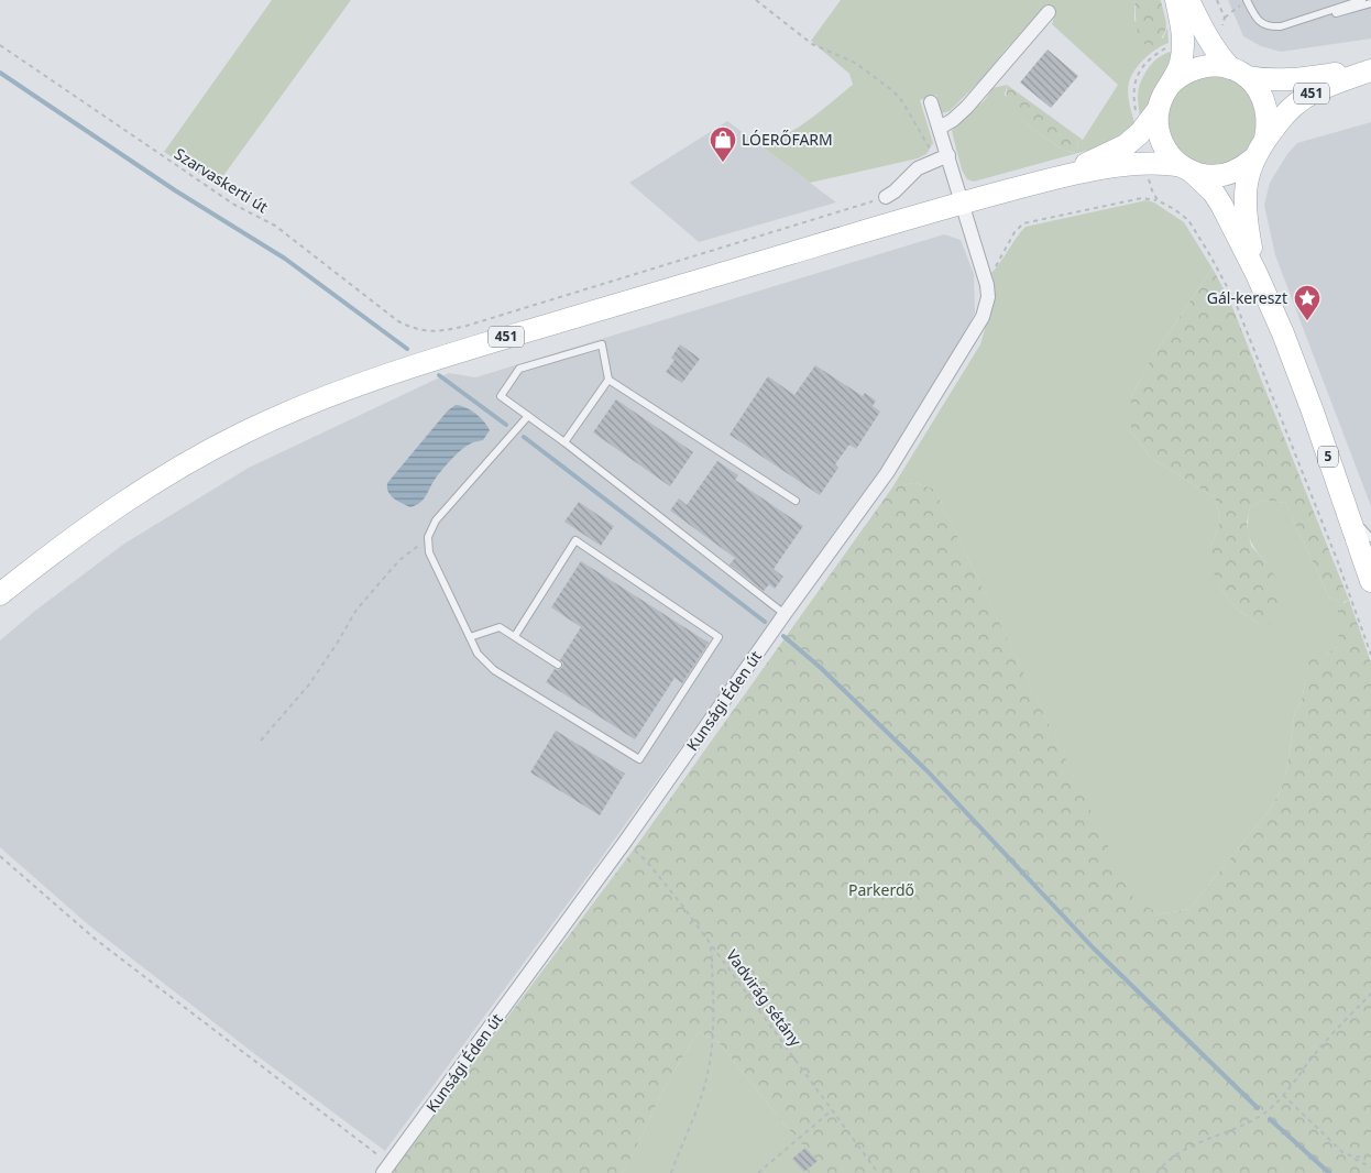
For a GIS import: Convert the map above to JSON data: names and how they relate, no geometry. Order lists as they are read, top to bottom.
{
  "streets": {
    "main road": ["451", "5"],
    "street": ["Kunsági Éden út"],
    "path": ["Szarvaskerti út", "Vadvirág sétány"]
  },
  "crossings": [
    ["451", "5"],
    ["451", "Kunsági Éden út"],
    ["Kunsági Éden út", "Vadvirág sétány"]
  ],
  "parks": ["Parkerdő"],
  "places": {
    "shop": ["LÓERŐFARM"],
    "place": ["Gál-kereszt"]
  }
}
